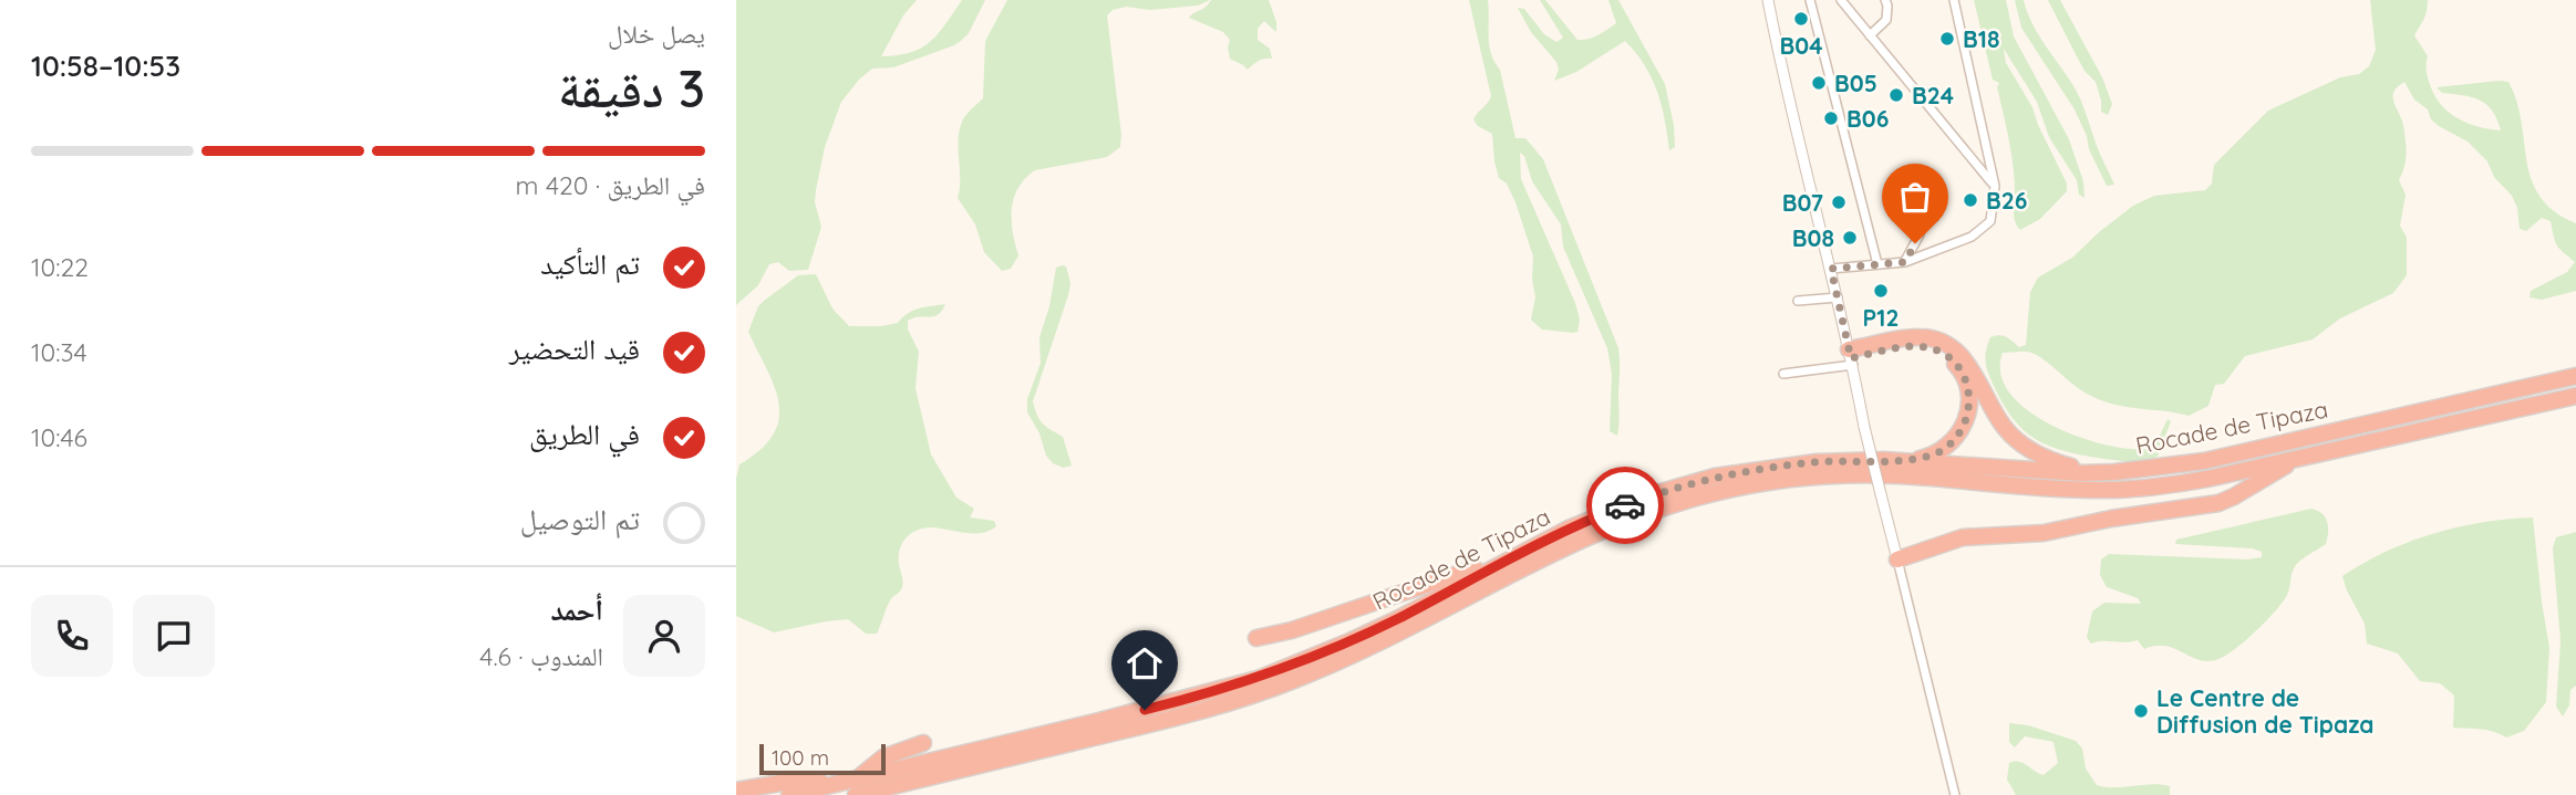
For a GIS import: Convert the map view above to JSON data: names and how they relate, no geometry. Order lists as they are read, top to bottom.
{
  "streets": {
    "highway": ["Rocade de Tipaza"]
  },
  "places": [
    "B04",
    "B18",
    "B05",
    "B24",
    "B06",
    "B26",
    "B07",
    "B08",
    "P12",
    "Le Centre de Diffusion de Tipaza"
  ],
  "scale_bar": "100 m",
  "page": {
    "heading": ["3 دقيقة", "يصل خلال", "10:53–10:58"],
    "panel": ["أحمد", "المندوب · 4.6"],
    "bar": "في الطريق · 420 m",
    "list": [
      ["تم التأكيد", "10:22"],
      ["قيد التحضير", "10:34"],
      ["في الطريق", "10:46"],
      "تم التوصيل"
    ],
    "scale": "100 m"
  }
}
